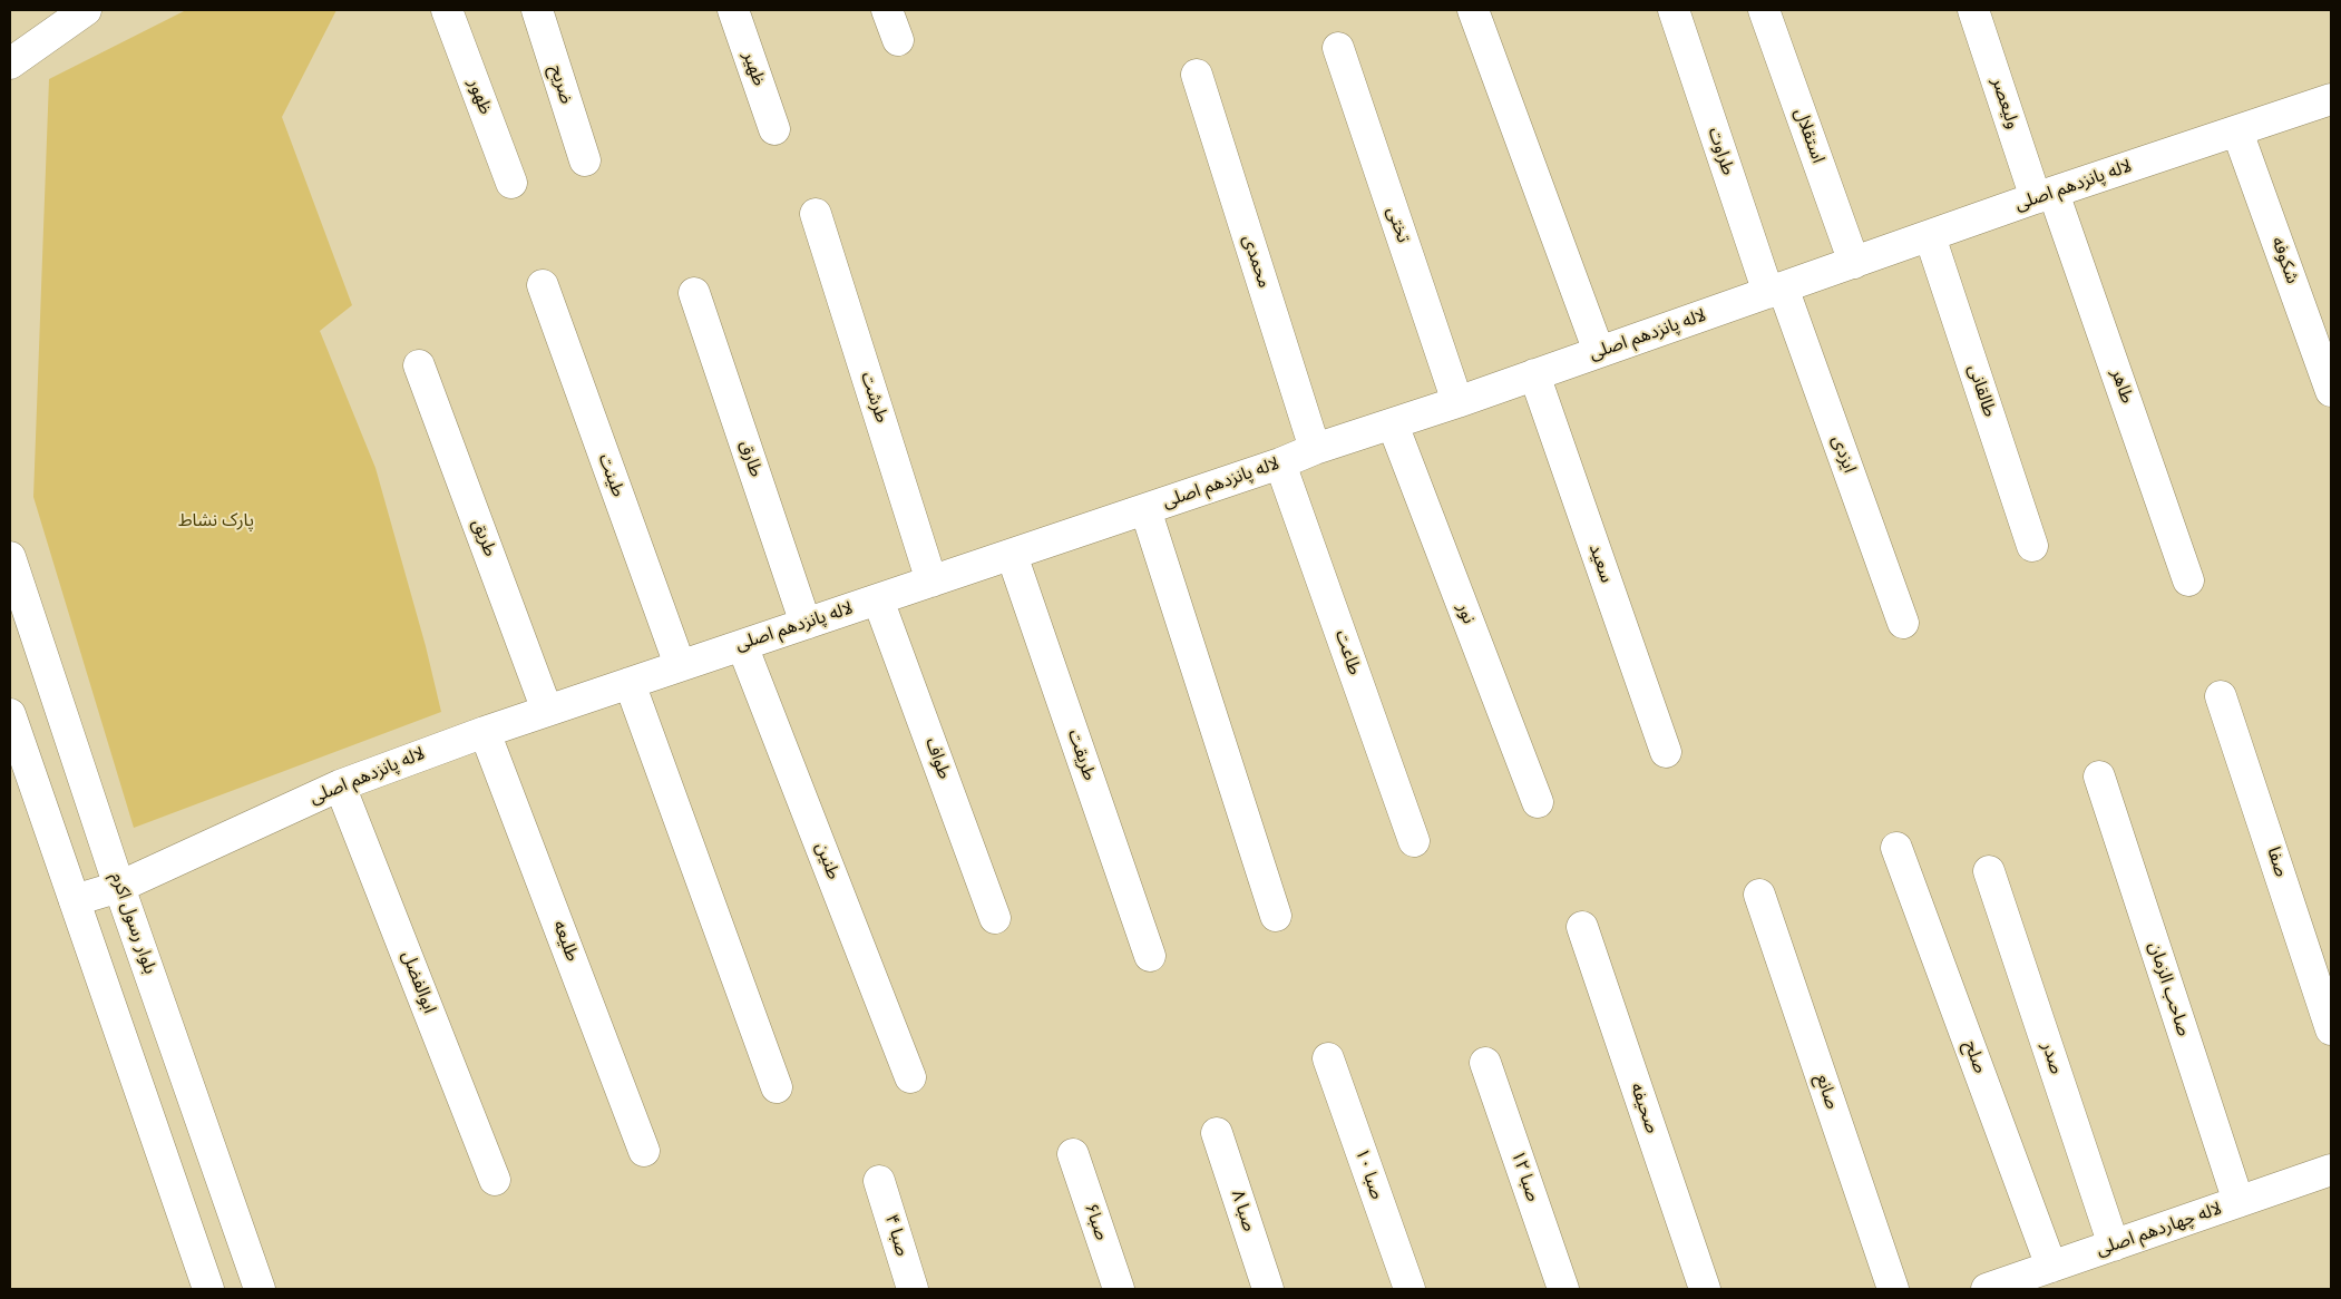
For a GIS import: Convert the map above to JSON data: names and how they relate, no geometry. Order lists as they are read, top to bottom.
{
  "streets": {
    "street": [
      "ظهیر",
      "ضریح",
      "ظهور",
      "ولیعصر",
      "استقلال",
      "طراوت",
      "لاله پانزدهم اصلی",
      "تختی",
      "شکوفه",
      "محمدی",
      "طاهر",
      "طالقانی",
      "طرشت",
      "ایزدی",
      "طارق",
      "طینت",
      "طریق",
      "سعید",
      "نور",
      "طاعت",
      "طریقت",
      "طواف",
      "طنین",
      "صفا",
      "بلوار رسول اکرم",
      "طلیعه",
      "ابوالفضل",
      "صاحب الزمان",
      "صلح",
      "صدر",
      "صانع",
      "صحیفه",
      "صبا ۱۰",
      "صبا ۱۲",
      "صبا ۸",
      "صبا۶",
      "لاله چهاردهم اصلی",
      "صبا ۴"
    ]
  },
  "crossings": [
    ["ولیعصر", "لاله پانزدهم اصلی"],
    ["ولیعصر", "طاهر"],
    ["استقلال", "لاله پانزدهم اصلی"],
    ["طراوت", "لاله پانزدهم اصلی"],
    ["طراوت", "ایزدی"],
    ["لاله پانزدهم اصلی", "تختی"],
    ["لاله پانزدهم اصلی", "شکوفه"],
    ["لاله پانزدهم اصلی", "محمدی"],
    ["لاله پانزدهم اصلی", "طاهر"],
    ["لاله پانزدهم اصلی", "طالقانی"],
    ["لاله پانزدهم اصلی", "طرشت"],
    ["لاله پانزدهم اصلی", "ایزدی"],
    ["لاله پانزدهم اصلی", "طارق"],
    ["لاله پانزدهم اصلی", "طینت"],
    ["لاله پانزدهم اصلی", "طریق"],
    ["لاله پانزدهم اصلی", "سعید"],
    ["لاله پانزدهم اصلی", "نور"],
    ["لاله پانزدهم اصلی", "طاعت"],
    ["لاله پانزدهم اصلی", "طریقت"],
    ["لاله پانزدهم اصلی", "طواف"],
    ["لاله پانزدهم اصلی", "طنین"],
    ["لاله پانزدهم اصلی", "بلوار رسول اکرم"],
    ["لاله پانزدهم اصلی", "طلیعه"],
    ["لاله پانزدهم اصلی", "ابوالفضل"],
    ["صاحب الزمان", "لاله چهاردهم اصلی"],
    ["صلح", "لاله چهاردهم اصلی"],
    ["صدر", "لاله چهاردهم اصلی"]
  ],
  "parks": ["پارک نشاط"]
}
